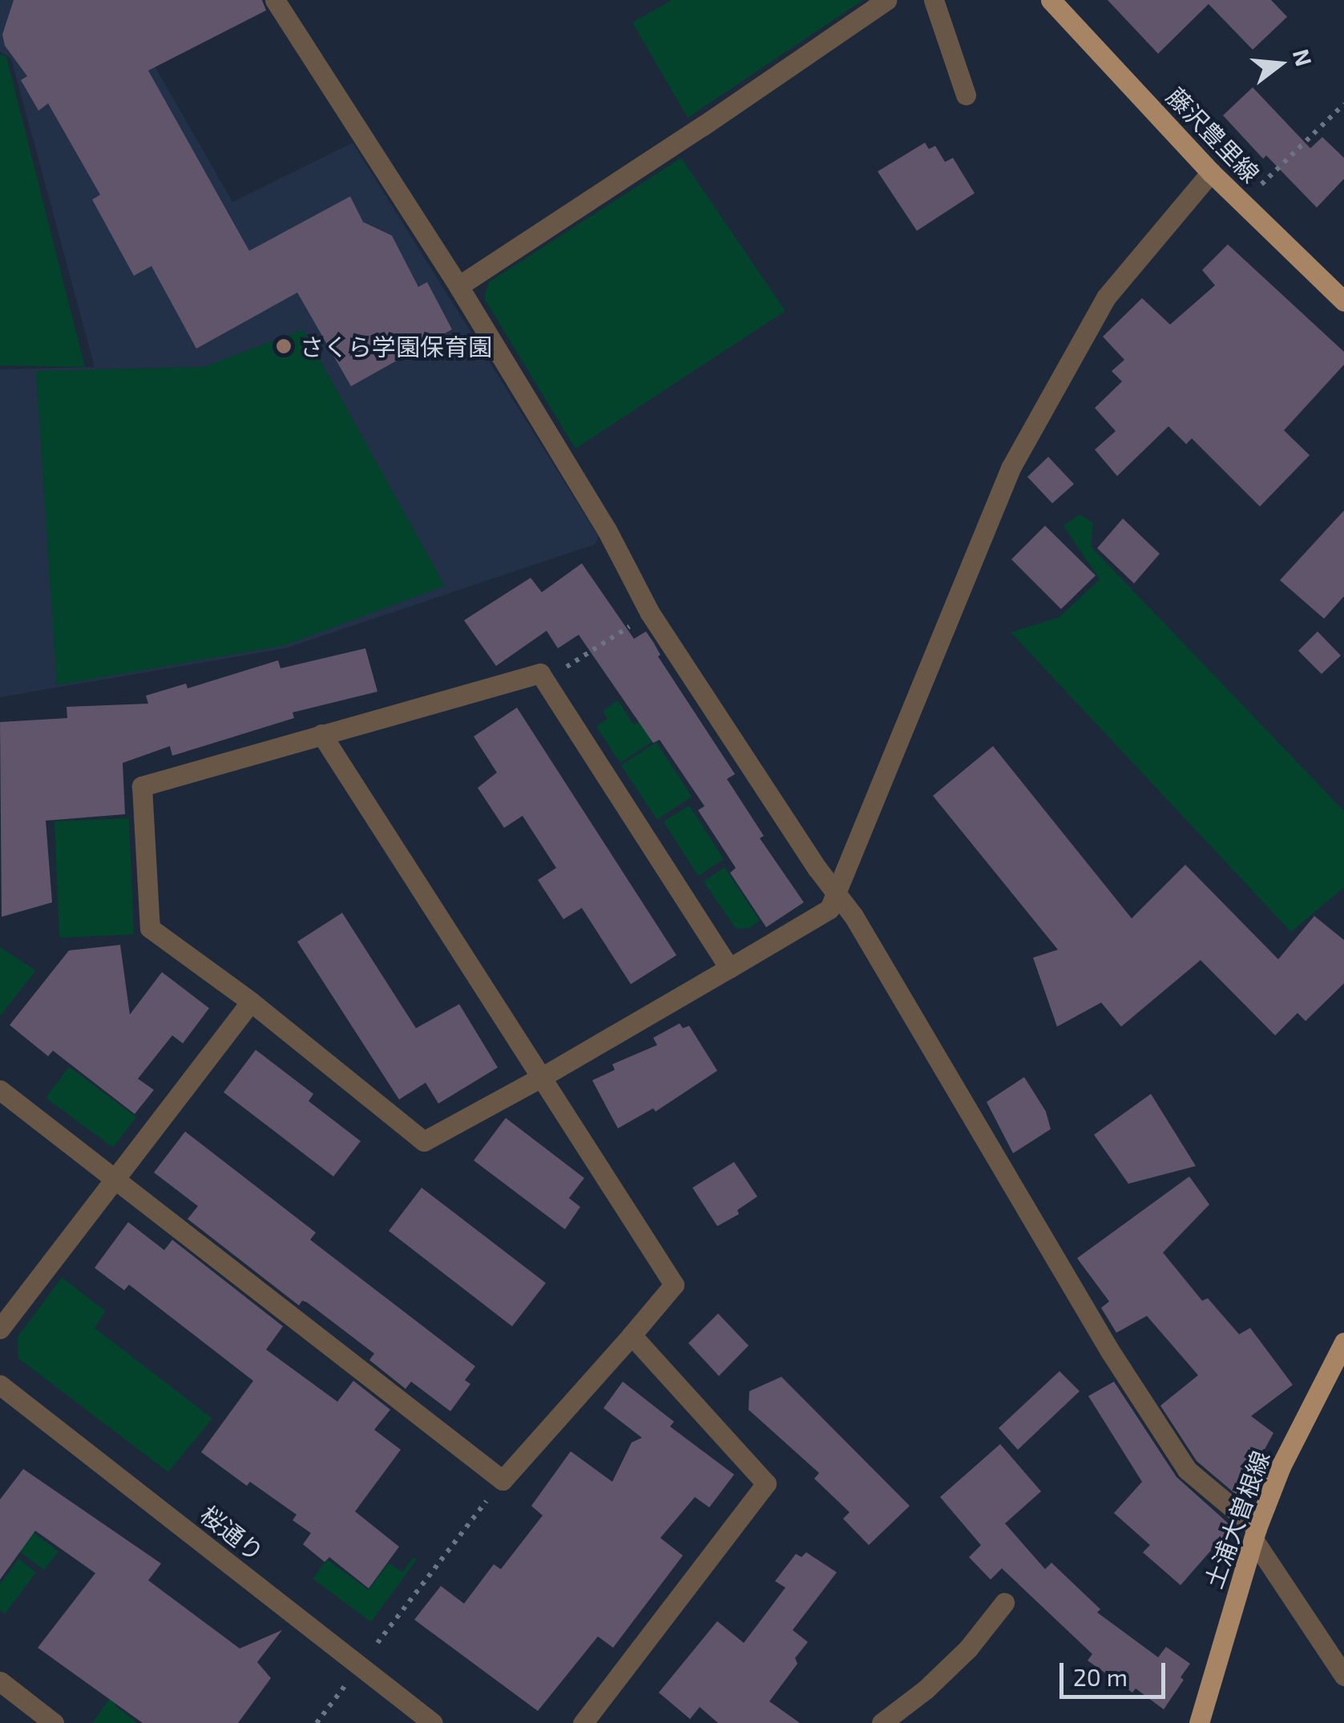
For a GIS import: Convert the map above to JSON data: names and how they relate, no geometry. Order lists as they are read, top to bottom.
{
  "streets": {
    "main road": ["藤沢豊里線", "土浦大曽根線"],
    "street": ["桜通り"]
  },
  "places": ["さくら学園保育園"],
  "scale_bar": "20 m",
  "north": "right"
}
